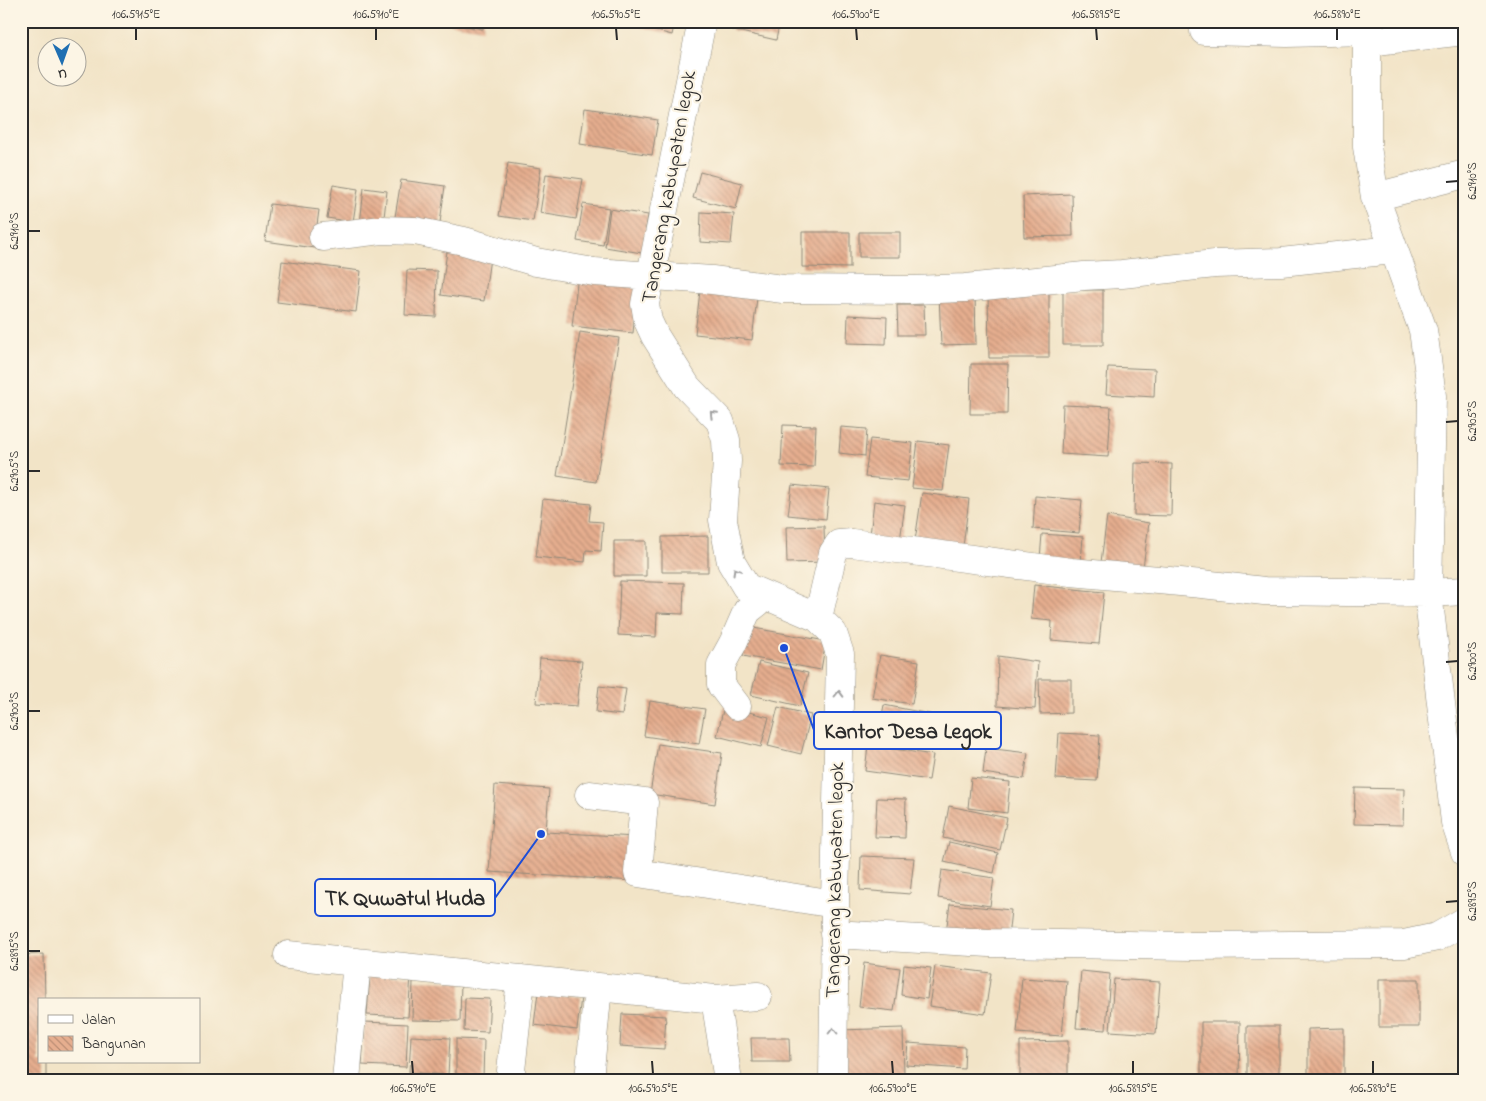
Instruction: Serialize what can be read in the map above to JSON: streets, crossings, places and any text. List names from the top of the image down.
{
  "streets": {
    "street": ["Tangerang kabupaten legok"]
  },
  "one_way": ["Tangerang kabupaten legok"],
  "places": ["Kantor Desa Legok", "TK Quwatul Huda"],
  "legend": ["Jalan", "Bangunan"],
  "north": "bottom",
  "coordinates": [
    "106.5915°E",
    "106.5910°E",
    "106.5905°E",
    "106.5900°E",
    "106.5895°E",
    "106.5890°E",
    "6.2910°S",
    "6.2905°S",
    "6.2900°S",
    "6.2895°S"
  ]
}
